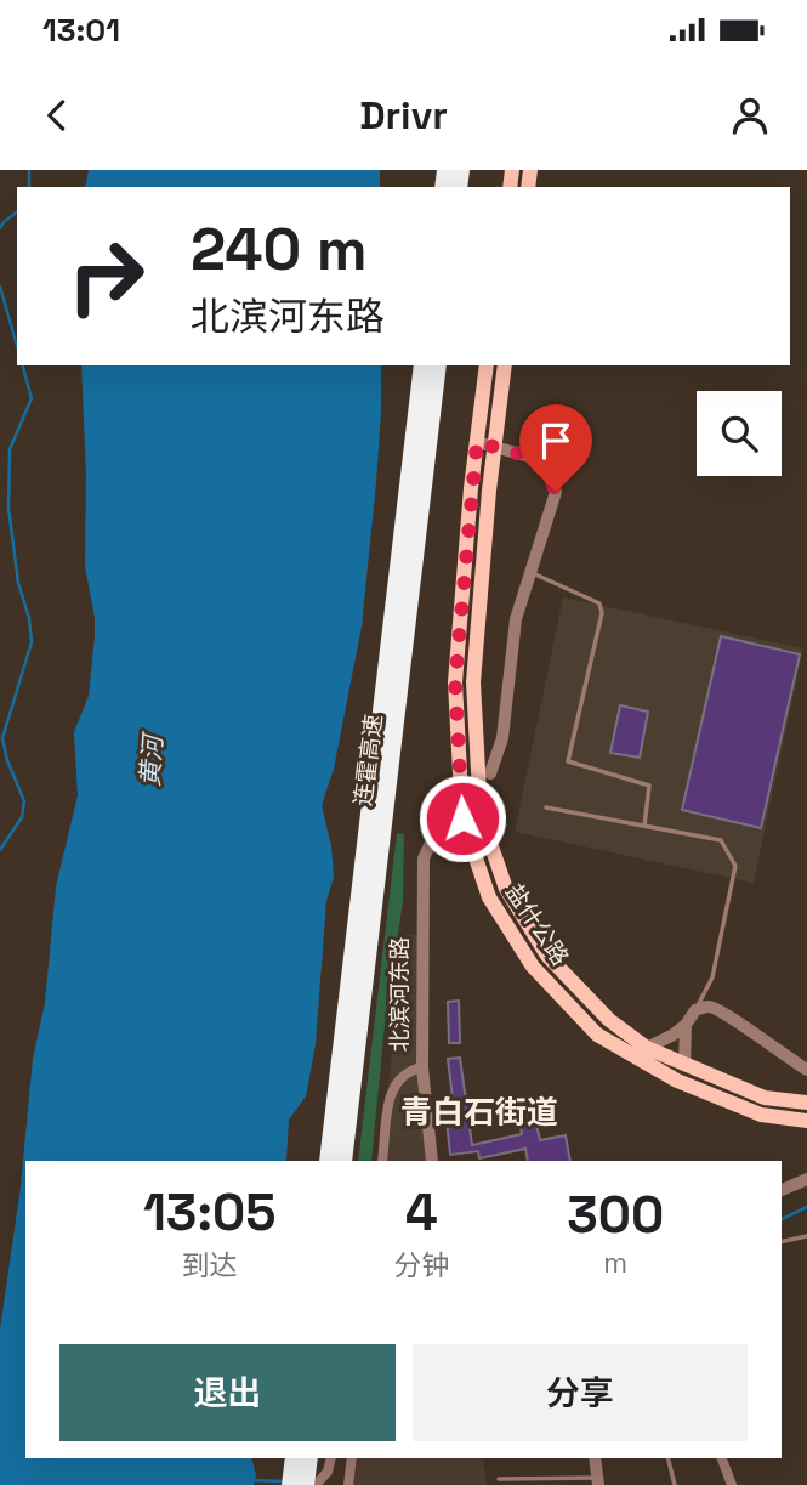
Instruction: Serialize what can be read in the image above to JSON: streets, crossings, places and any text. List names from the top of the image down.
{
  "streets": {
    "highway": ["连霍高速"],
    "main road": ["盐什公路"],
    "street": ["北滨河东路"]
  },
  "districts": ["青白石街道"],
  "water": ["黄河"],
  "page": {
    "status": "13:01",
    "header": "Drivr",
    "turn": ["240 m", "北滨河东路"],
    "eta": [
      "13:05",
      "到达",
      "4",
      "分钟",
      "300",
      "m"
    ],
    "buttons": ["退出", "分享"]
  }
}
